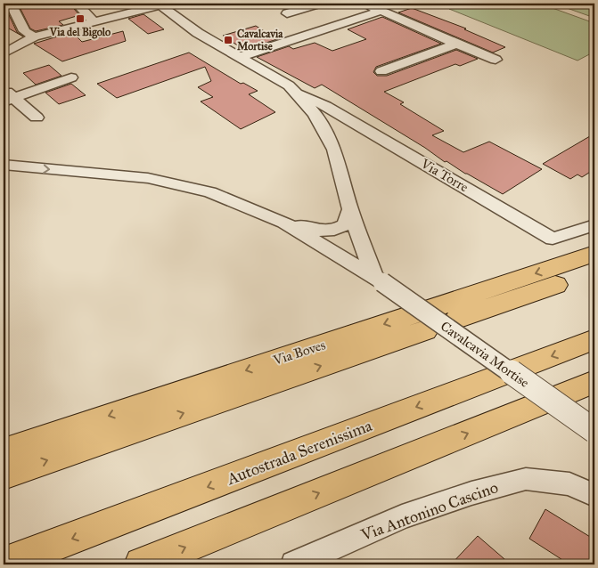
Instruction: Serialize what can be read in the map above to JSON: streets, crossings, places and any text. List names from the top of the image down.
{
  "streets": {
    "highway": ["Via Boves", "Autostrada Serenissima"],
    "street": ["Via Torre", "Cavalcavia Mortise", "Via Antonino Cascino"]
  },
  "one_way": ["Cavalcavia Mortise"],
  "places": {
    "transit": ["Via del Bigolo", "Cavalcavia Mortise"]
  }
}
